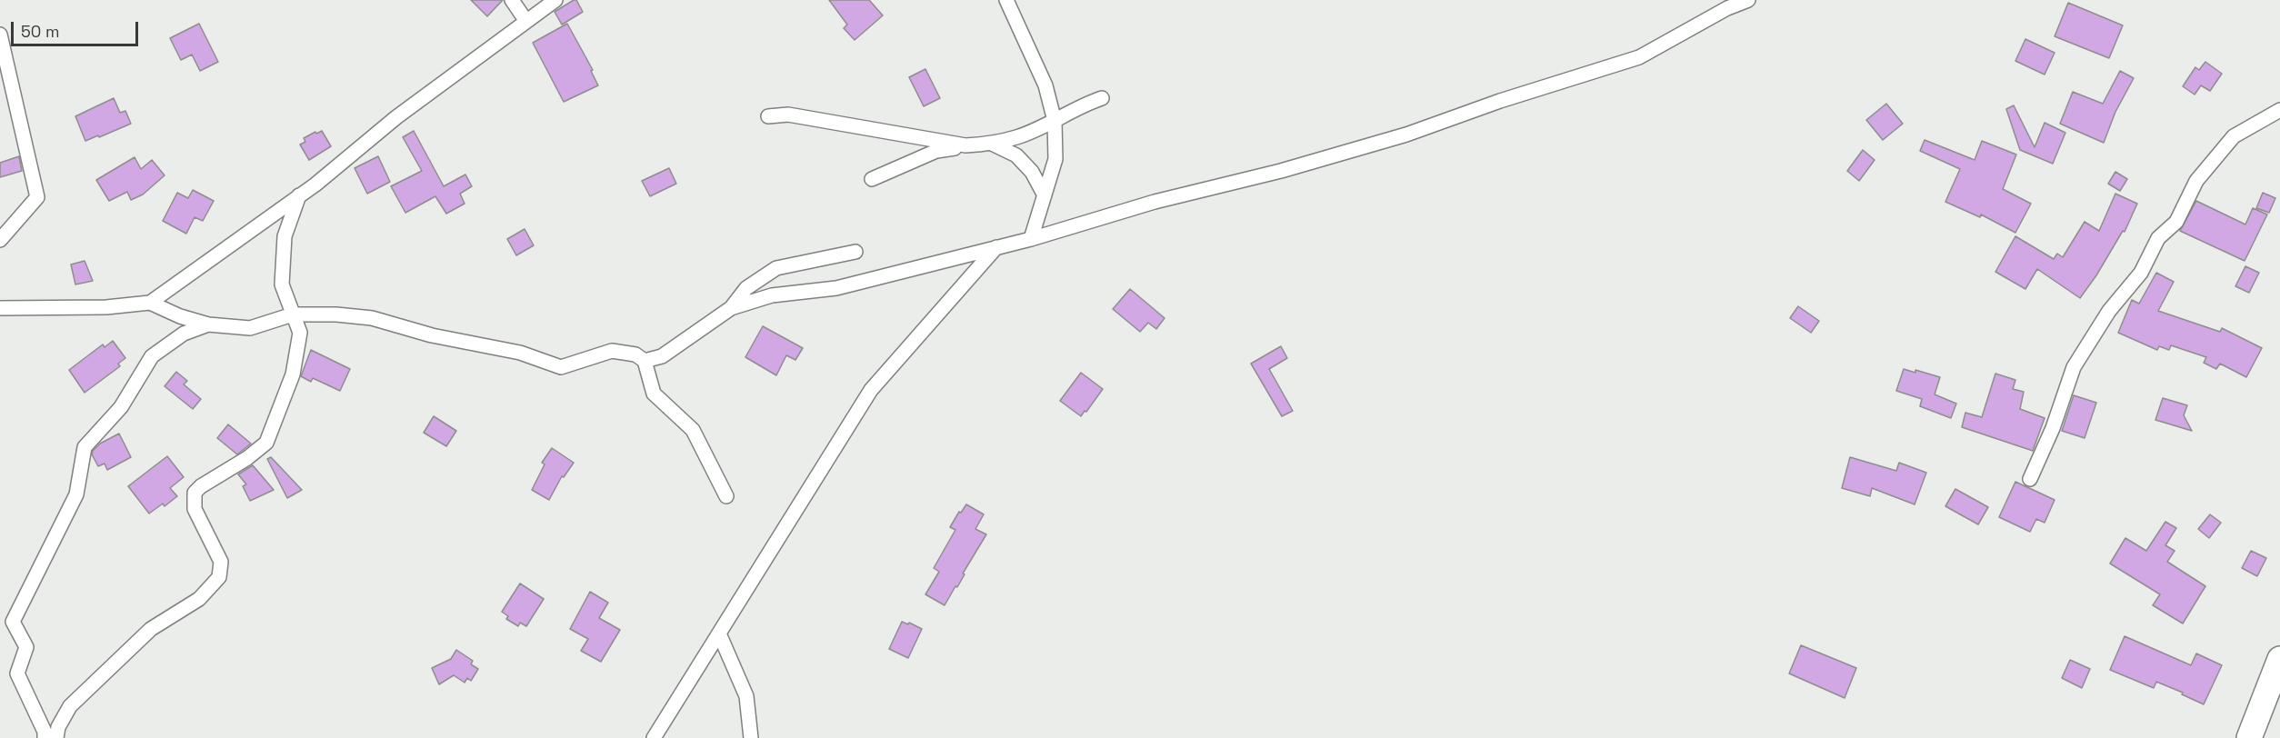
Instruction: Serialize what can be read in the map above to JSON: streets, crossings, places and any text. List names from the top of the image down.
{
  "scale_bar": "50 m"
}
